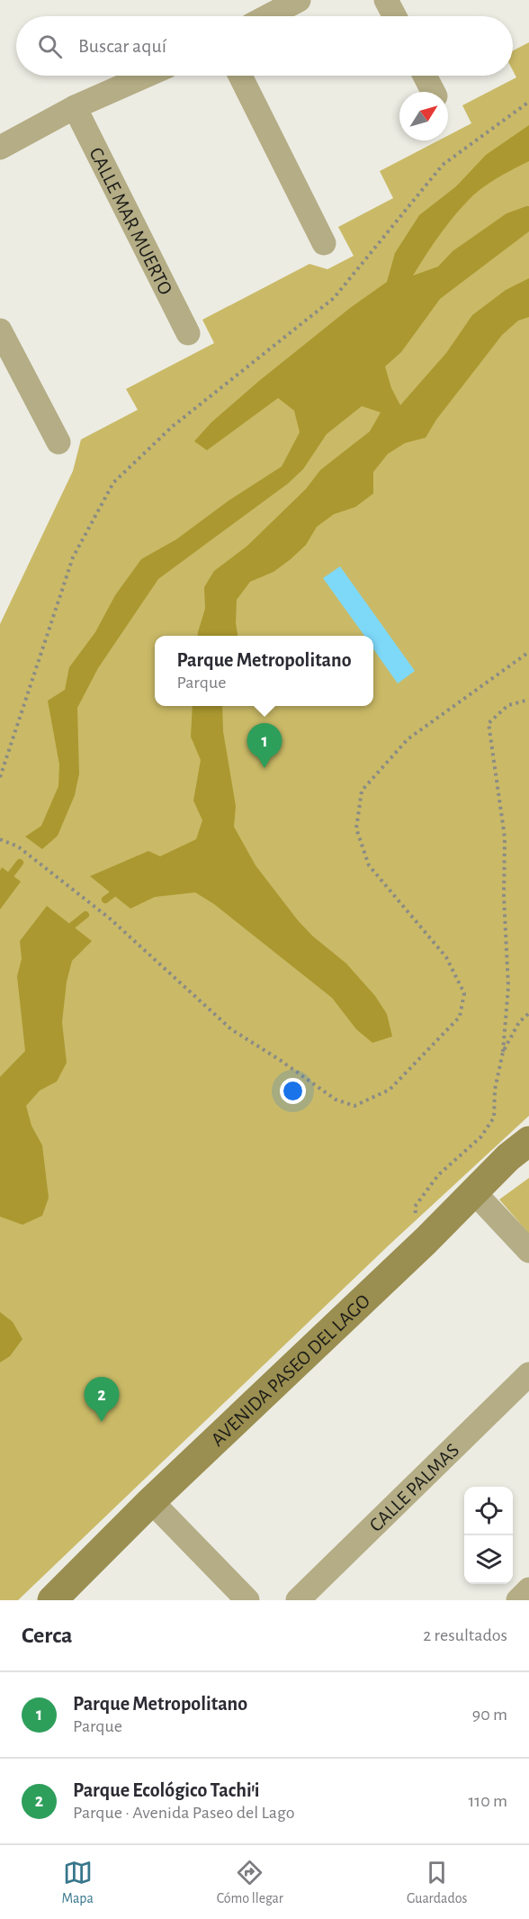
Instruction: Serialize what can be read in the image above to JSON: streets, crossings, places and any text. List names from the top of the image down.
{
  "streets": {
    "main road": ["AVENIDA PASEO DEL LAGO"],
    "street": ["CALLE MAR MUERTO", "CALLE PALMAS"]
  },
  "north": "top right",
  "page": {
    "search": "Buscar aquí",
    "popup": ["Parque Metropolitano", "Parque"],
    "pins": ["1", "2"],
    "heading": ["Cerca", "2 resultados"],
    "list": [
      {
        "mark": "1",
        "name": "Parque Metropolitano",
        "note": "Parque",
        "value": "90 m"
      },
      {
        "mark": "2",
        "name": "Parque Ecológico Tachi'i",
        "note": "Parque · Avenida Paseo del Lago",
        "value": "110 m"
      }
    ],
    "nav": ["Mapa", "Cómo llegar", "Guardados"]
  }
}
